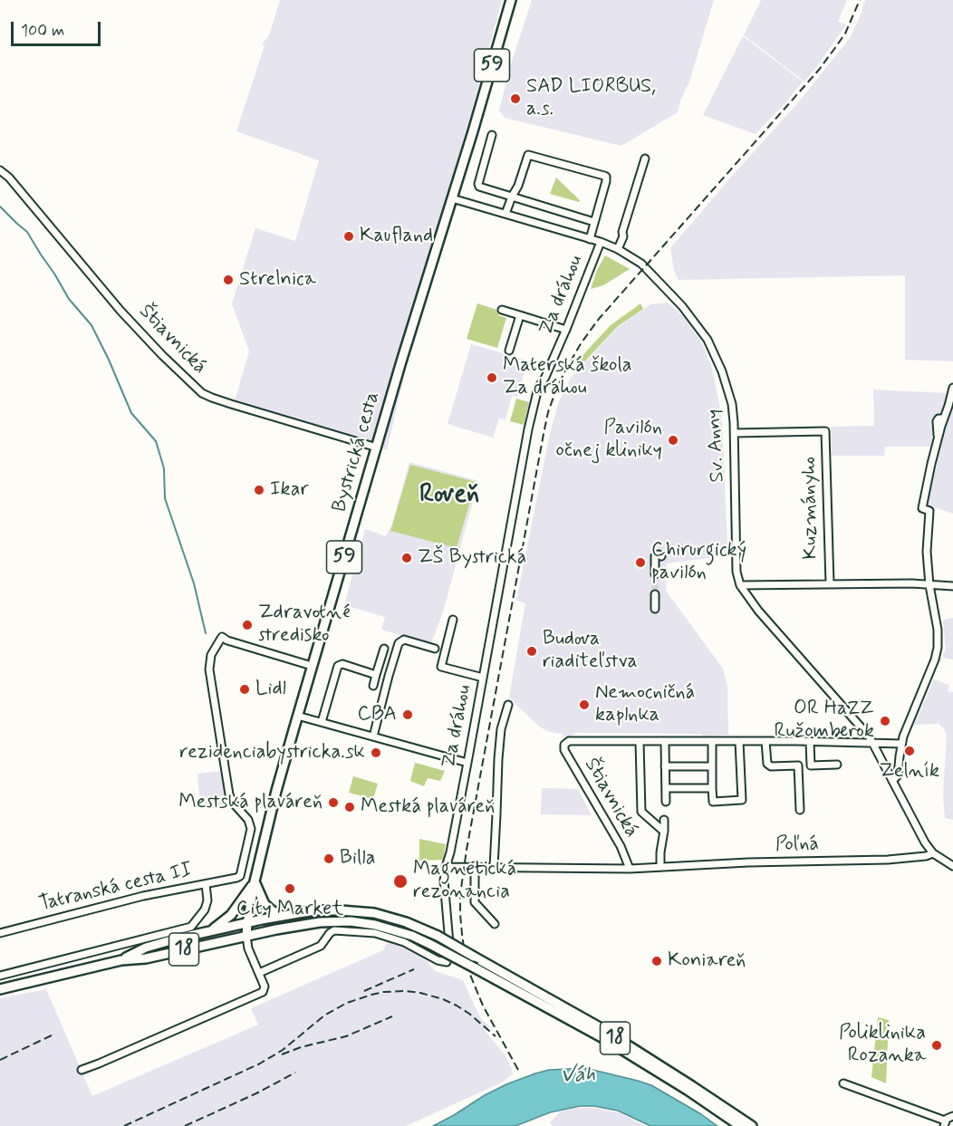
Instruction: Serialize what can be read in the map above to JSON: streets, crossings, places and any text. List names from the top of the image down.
{
  "streets": {
    "main road": ["59", "Bystrická cesta", "18"],
    "street": [
      "Za dráhou",
      "Štiavnická",
      "Sv. Anny",
      "Kuzmányho",
      "Poľná",
      "Tatranská cesta II"
    ]
  },
  "crossings": [
    ["Za dráhou", "Poľná"],
    ["Štiavnická", "Bystrická cesta"],
    ["Štiavnická", "Poľná"],
    ["Sv. Anny", "Kuzmányho"],
    ["Bystrická cesta", "Tatranská cesta II"],
    ["Bystrická cesta", "18"]
  ],
  "districts": ["Roveň"],
  "water": ["Váh"],
  "places": [
    "SAD LIORBUS, a.s.",
    "Kaufland",
    "Strelnica",
    "Materská škola Za dráhou",
    "Pavilón očnej kliniky",
    "Ikar",
    "ZŠ Bystrická",
    "Chirurgický pavilón",
    "Zdravotné stredisko",
    "Budova riaditeľstva",
    "Lidl",
    "Nemocničná kaplnka",
    "CBA",
    "OR HaZZ Ružomberok",
    "Zelník",
    "rezidenciabystricka.sk",
    "Mestská plaváreň",
    "Mestká plaváreň",
    "Billa",
    "Magnetická rezonancia",
    "City Market",
    "Koniareň",
    "Poliklinika Rozanka"
  ],
  "scale_bar": "100 m"
}
